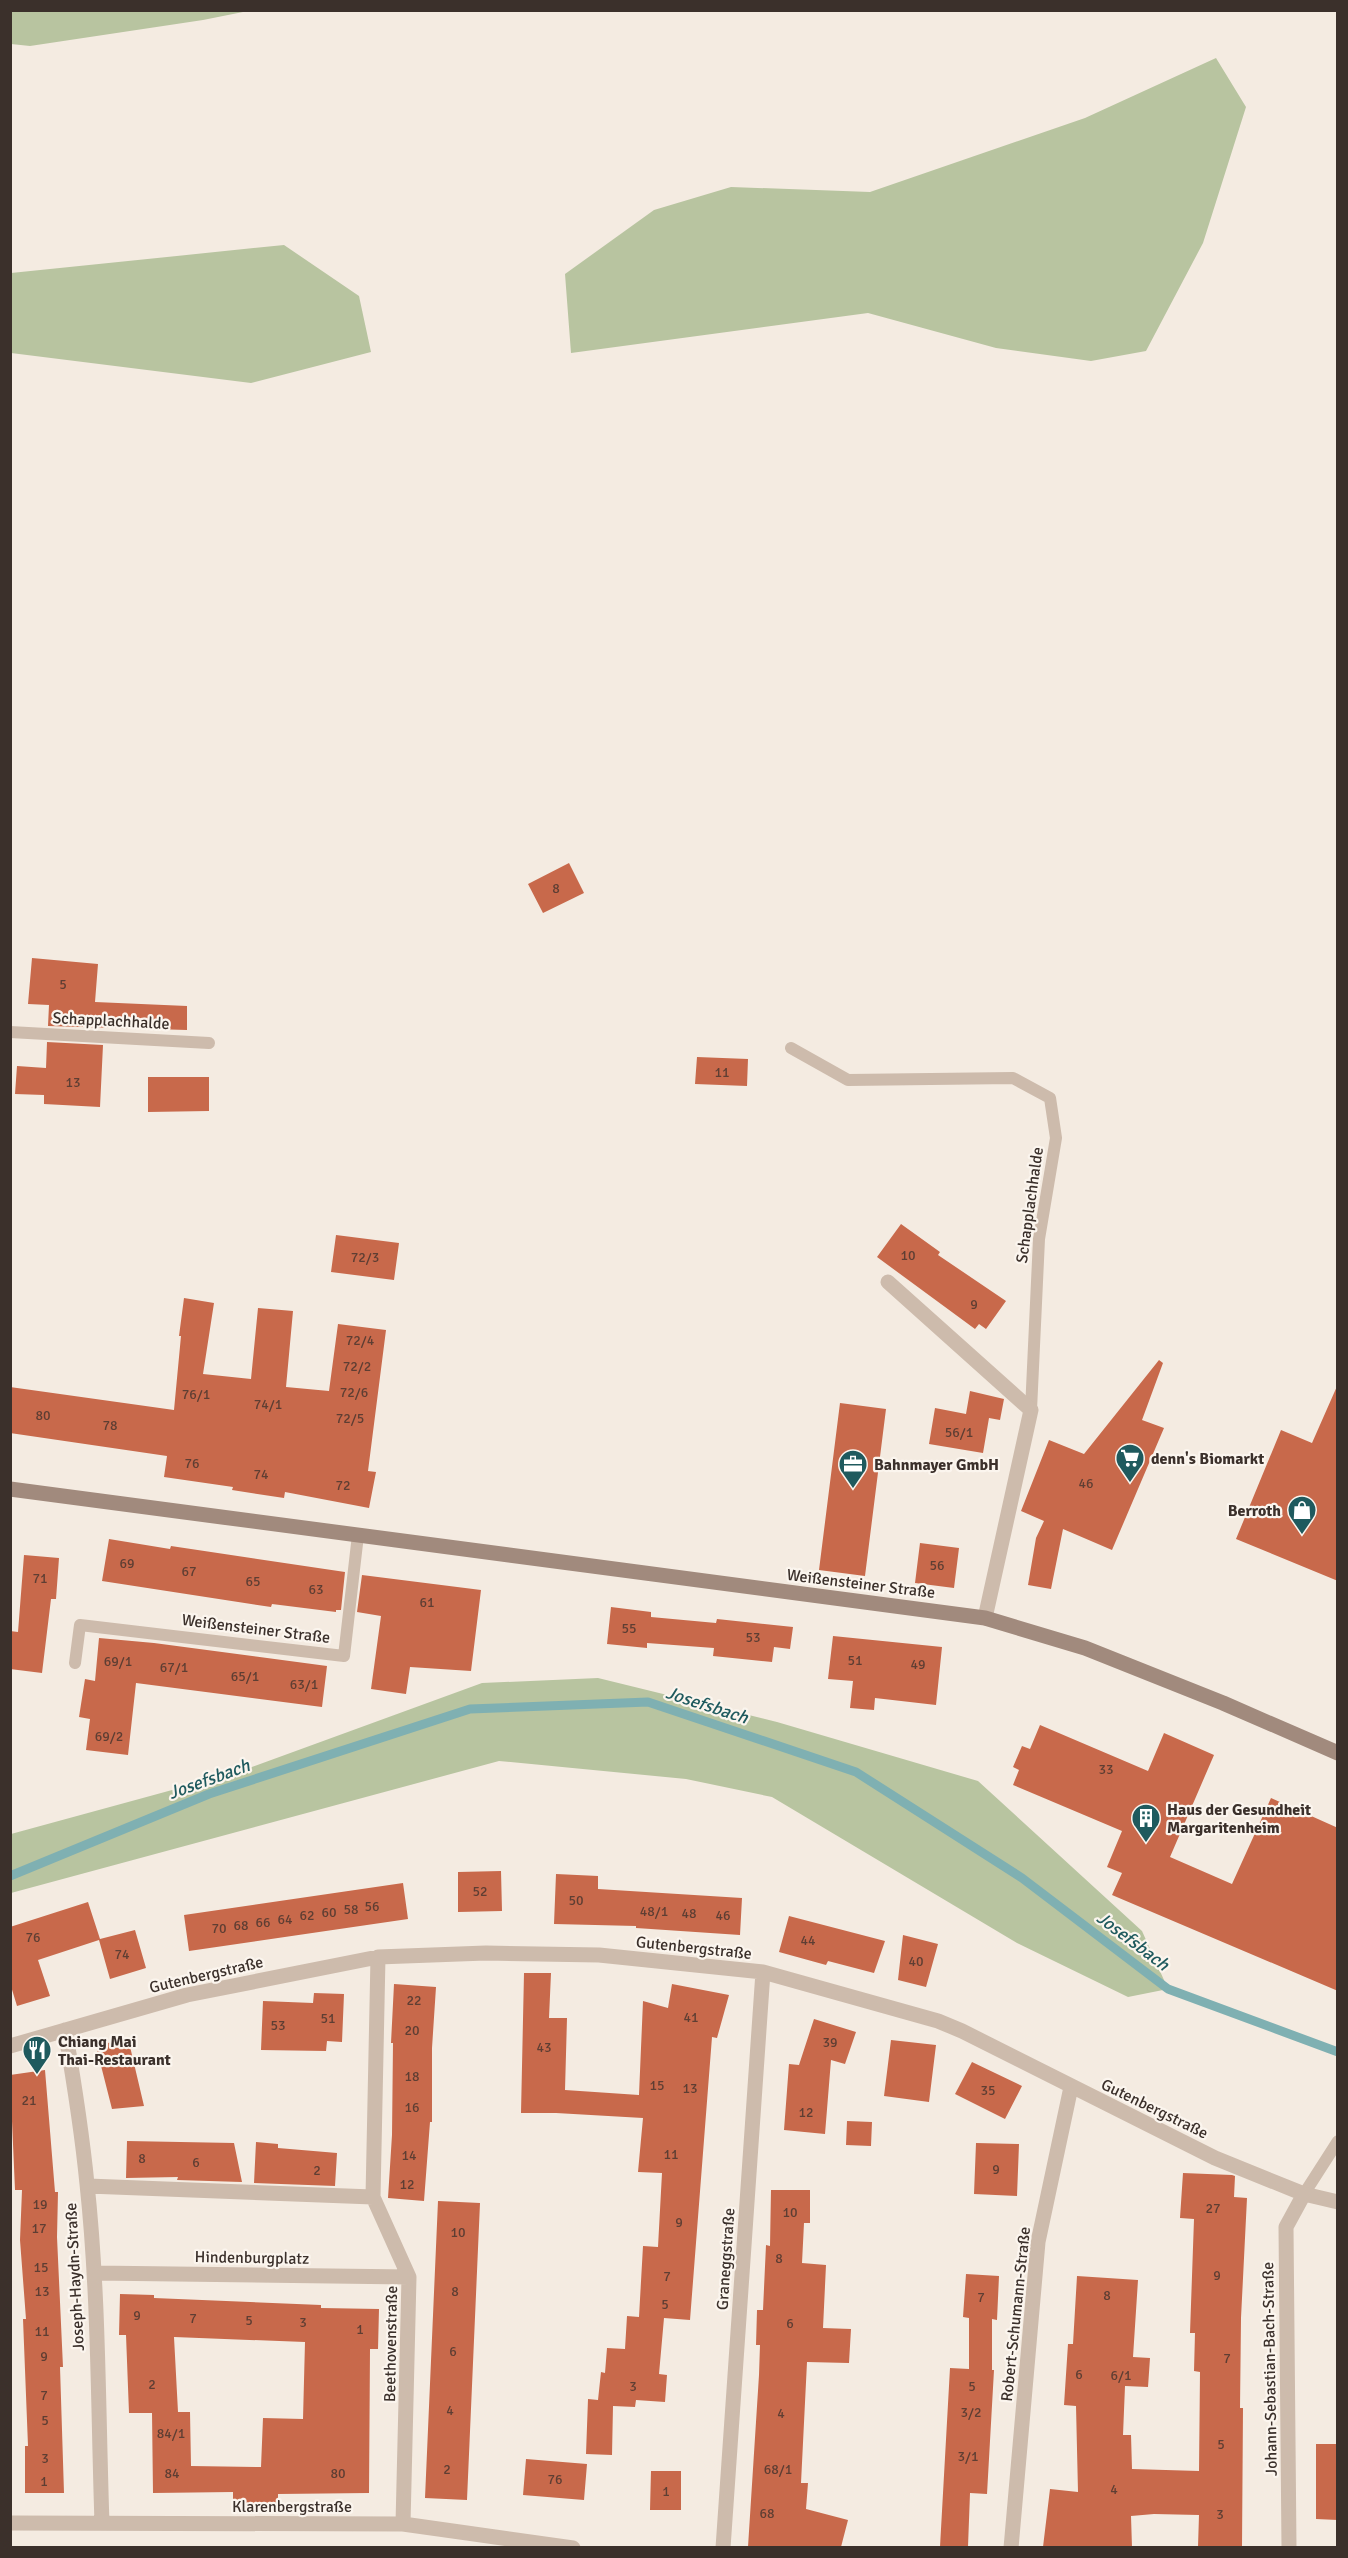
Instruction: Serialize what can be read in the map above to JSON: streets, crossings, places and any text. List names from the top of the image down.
{
  "streets": {
    "main road": ["Weißensteiner Straße"],
    "street": [
      "Schapplachhalde",
      "Gutenbergstraße",
      "Hindenburgplatz",
      "Graneggstraße",
      "Joseph-Haydn-Straße",
      "Robert-Schumann-Straße",
      "Beethovenstraße",
      "Johann-Sebastian-Bach-Straße",
      "Klarenbergstraße"
    ]
  },
  "crossings": [
    ["Schapplachhalde", "Weißensteiner Straße"],
    ["Gutenbergstraße", "Graneggstraße"],
    ["Gutenbergstraße", "Joseph-Haydn-Straße"],
    ["Gutenbergstraße", "Robert-Schumann-Straße"],
    ["Gutenbergstraße", "Beethovenstraße"],
    ["Gutenbergstraße", "Johann-Sebastian-Bach-Straße"],
    ["Hindenburgplatz", "Joseph-Haydn-Straße"],
    ["Hindenburgplatz", "Beethovenstraße"],
    ["Joseph-Haydn-Straße", "Klarenbergstraße"],
    ["Beethovenstraße", "Klarenbergstraße"]
  ],
  "water": ["Josefsbach"],
  "places": {
    "supermarket": ["denn's Biomarkt"],
    "office": ["Bahnmayer GmbH"],
    "shop": ["Berroth"],
    "building": ["Haus der Gesundheit Margaritenheim"],
    "restaurant": ["Chiang Mai Thai-Restaurant"]
  },
  "house_numbers": [
    "8",
    "5",
    "11",
    "13",
    "10",
    "72/3",
    "9",
    "72/4",
    "72/2",
    "72/6",
    "76/1",
    "74/1",
    "80",
    "72/5",
    "78",
    "56/1",
    "76",
    "74",
    "46",
    "72",
    "69",
    "56",
    "67",
    "71",
    "65",
    "63",
    "61",
    "55",
    "53",
    "51",
    "69/1",
    "49",
    "67/1",
    "65/1",
    "63/1",
    "69/2",
    "33",
    "52",
    "50",
    "56",
    "58",
    "48/1",
    "60",
    "48",
    "62",
    "46",
    "64",
    "66",
    "68",
    "70",
    "76",
    "44",
    "74",
    "40",
    "22",
    "41",
    "51",
    "53",
    "20",
    "39",
    "43",
    "18",
    "15",
    "13",
    "35",
    "21",
    "16",
    "12",
    "11",
    "14",
    "8",
    "6",
    "9",
    "2",
    "12",
    "19",
    "27",
    "10",
    "9",
    "17",
    "10",
    "8",
    "15",
    "9",
    "7",
    "13",
    "8",
    "8",
    "7",
    "5",
    "9",
    "7",
    "5",
    "3",
    "6",
    "1",
    "11",
    "6",
    "9",
    "7",
    "6",
    "6/1",
    "2",
    "3",
    "5",
    "7",
    "4",
    "3/2",
    "4",
    "5",
    "84/1",
    "5",
    "3/1",
    "3",
    "2",
    "68/1",
    "84",
    "80",
    "76",
    "1",
    "4",
    "1",
    "68",
    "3"
  ]
}
